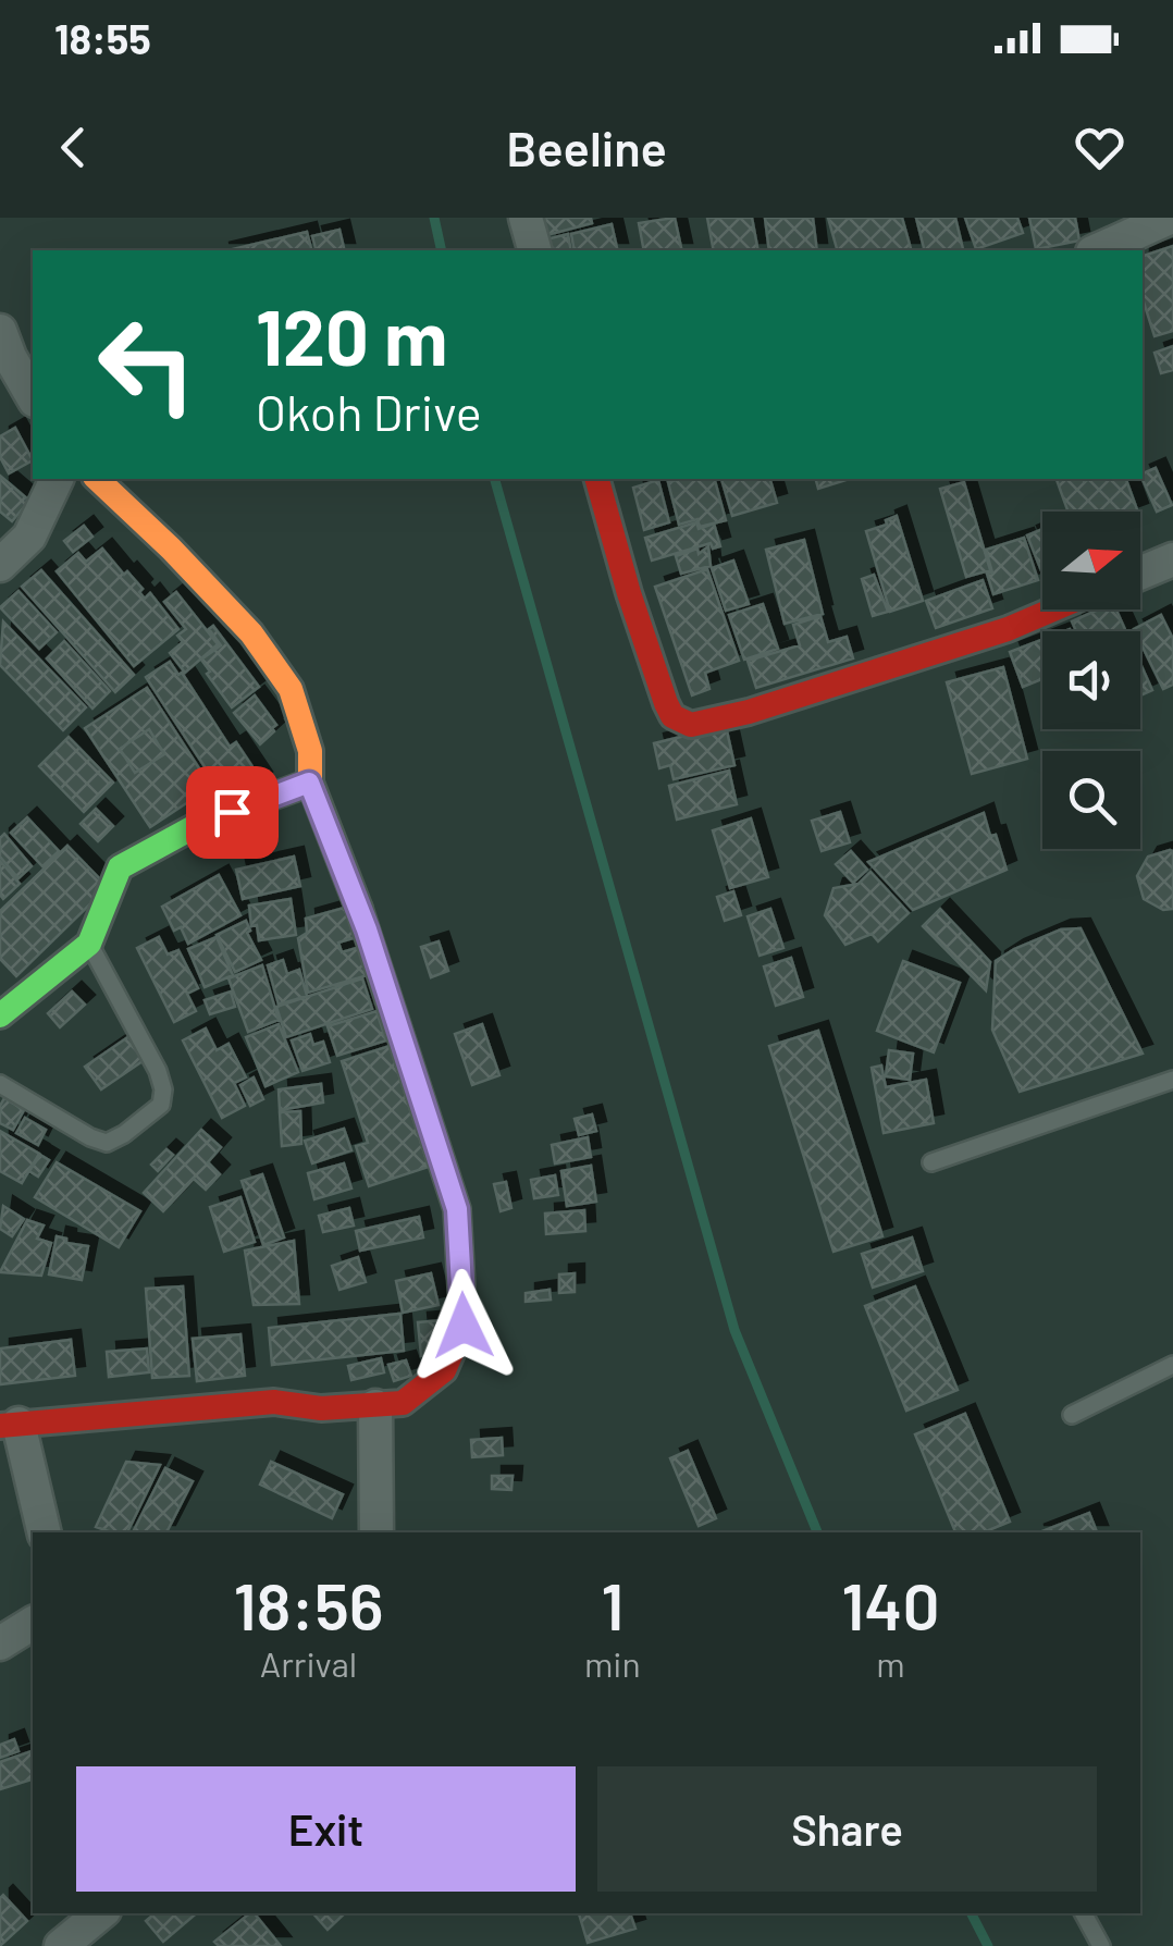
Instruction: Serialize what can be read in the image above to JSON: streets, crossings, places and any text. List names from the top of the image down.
{
  "north": "right",
  "page": {
    "status": "18:55",
    "header": "Beeline",
    "turn": ["120 m", "Okoh Drive"],
    "eta": [
      "18:56",
      "Arrival",
      "1",
      "min",
      "140",
      "m"
    ],
    "buttons": ["Exit", "Share"]
  }
}
